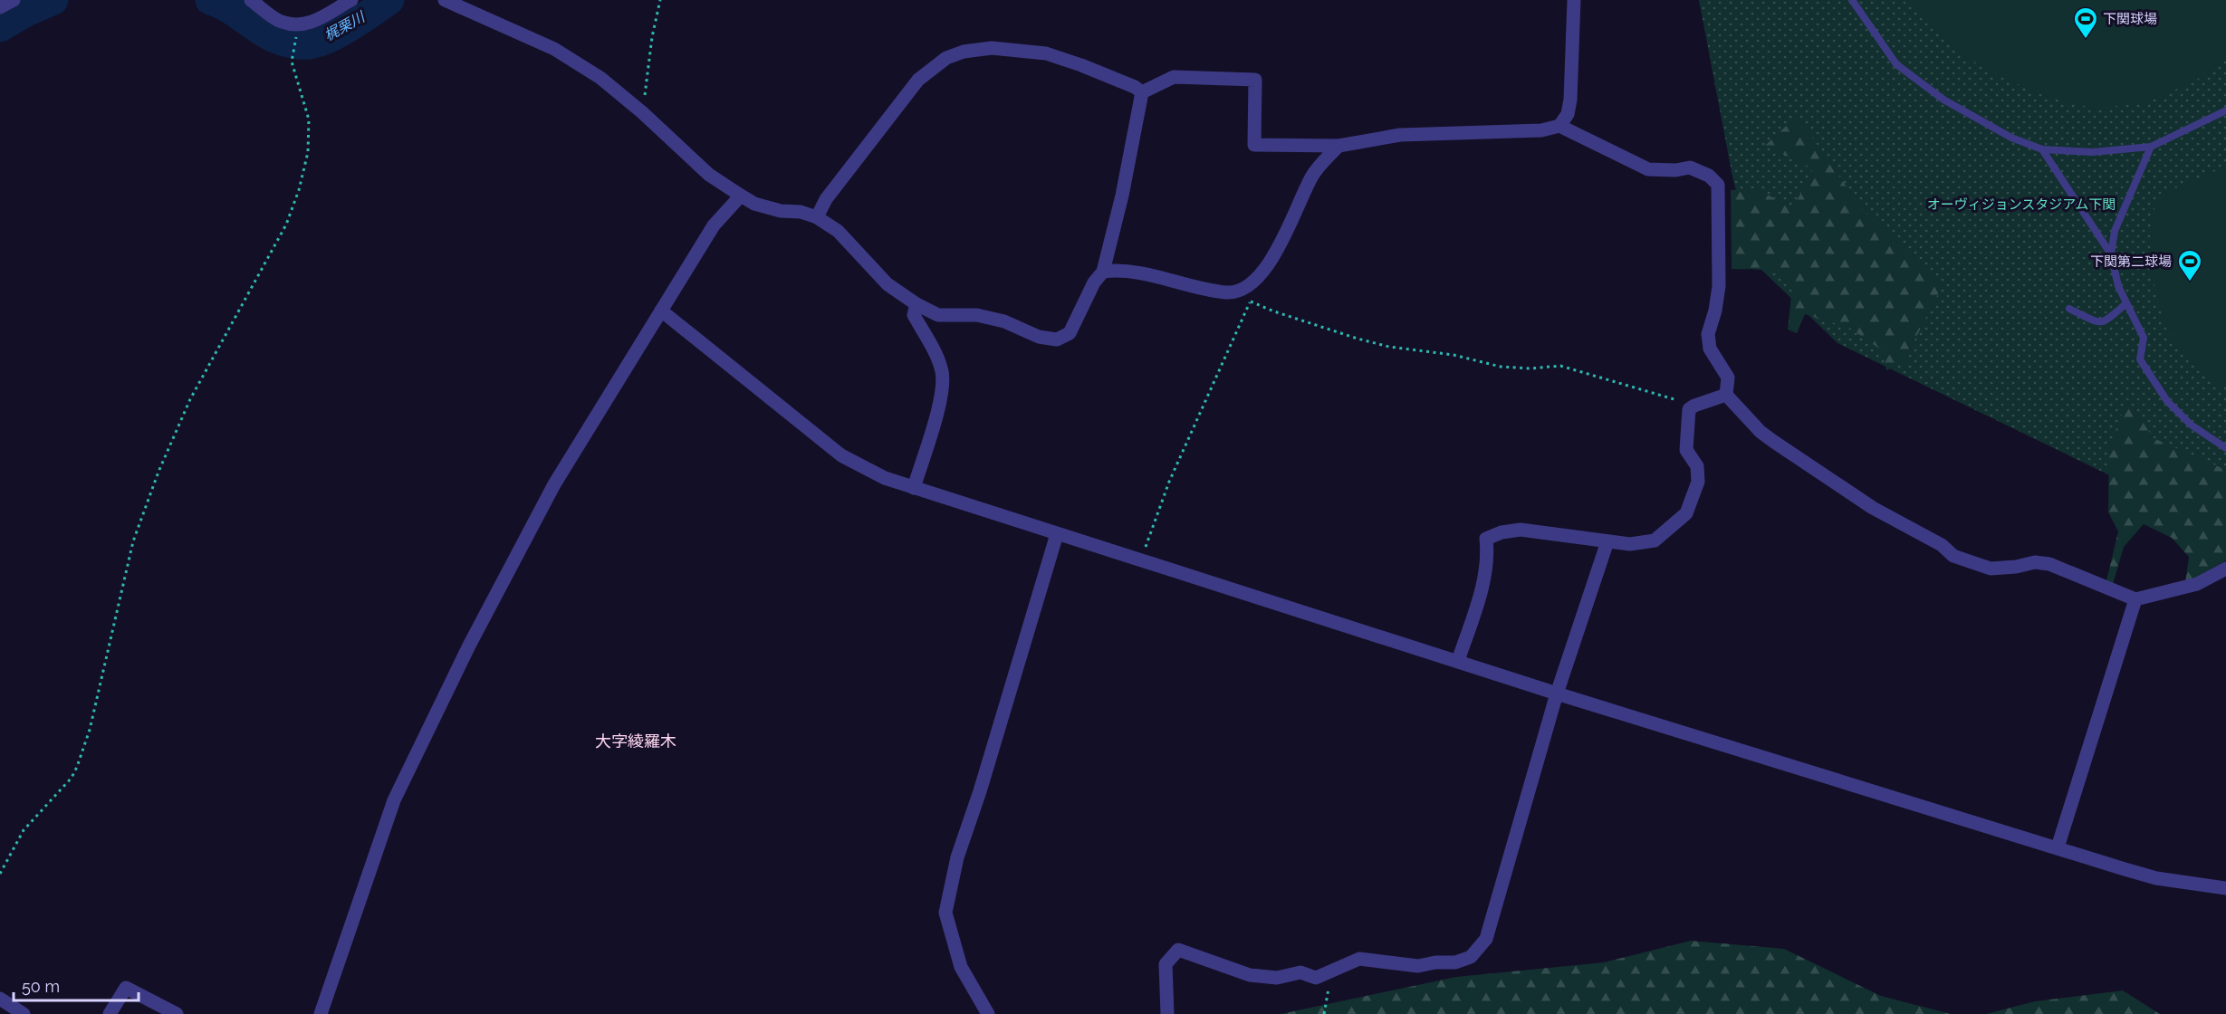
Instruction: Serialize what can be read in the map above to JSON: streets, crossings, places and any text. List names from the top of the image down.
{
  "districts": ["大字綾羅木"],
  "water": ["梶栗川"],
  "parks": ["オーヴィジョンスタジアム下関"],
  "places": {
    "sports": ["下関球場", "下関第二球場"]
  },
  "scale_bar": "50 m"
}
